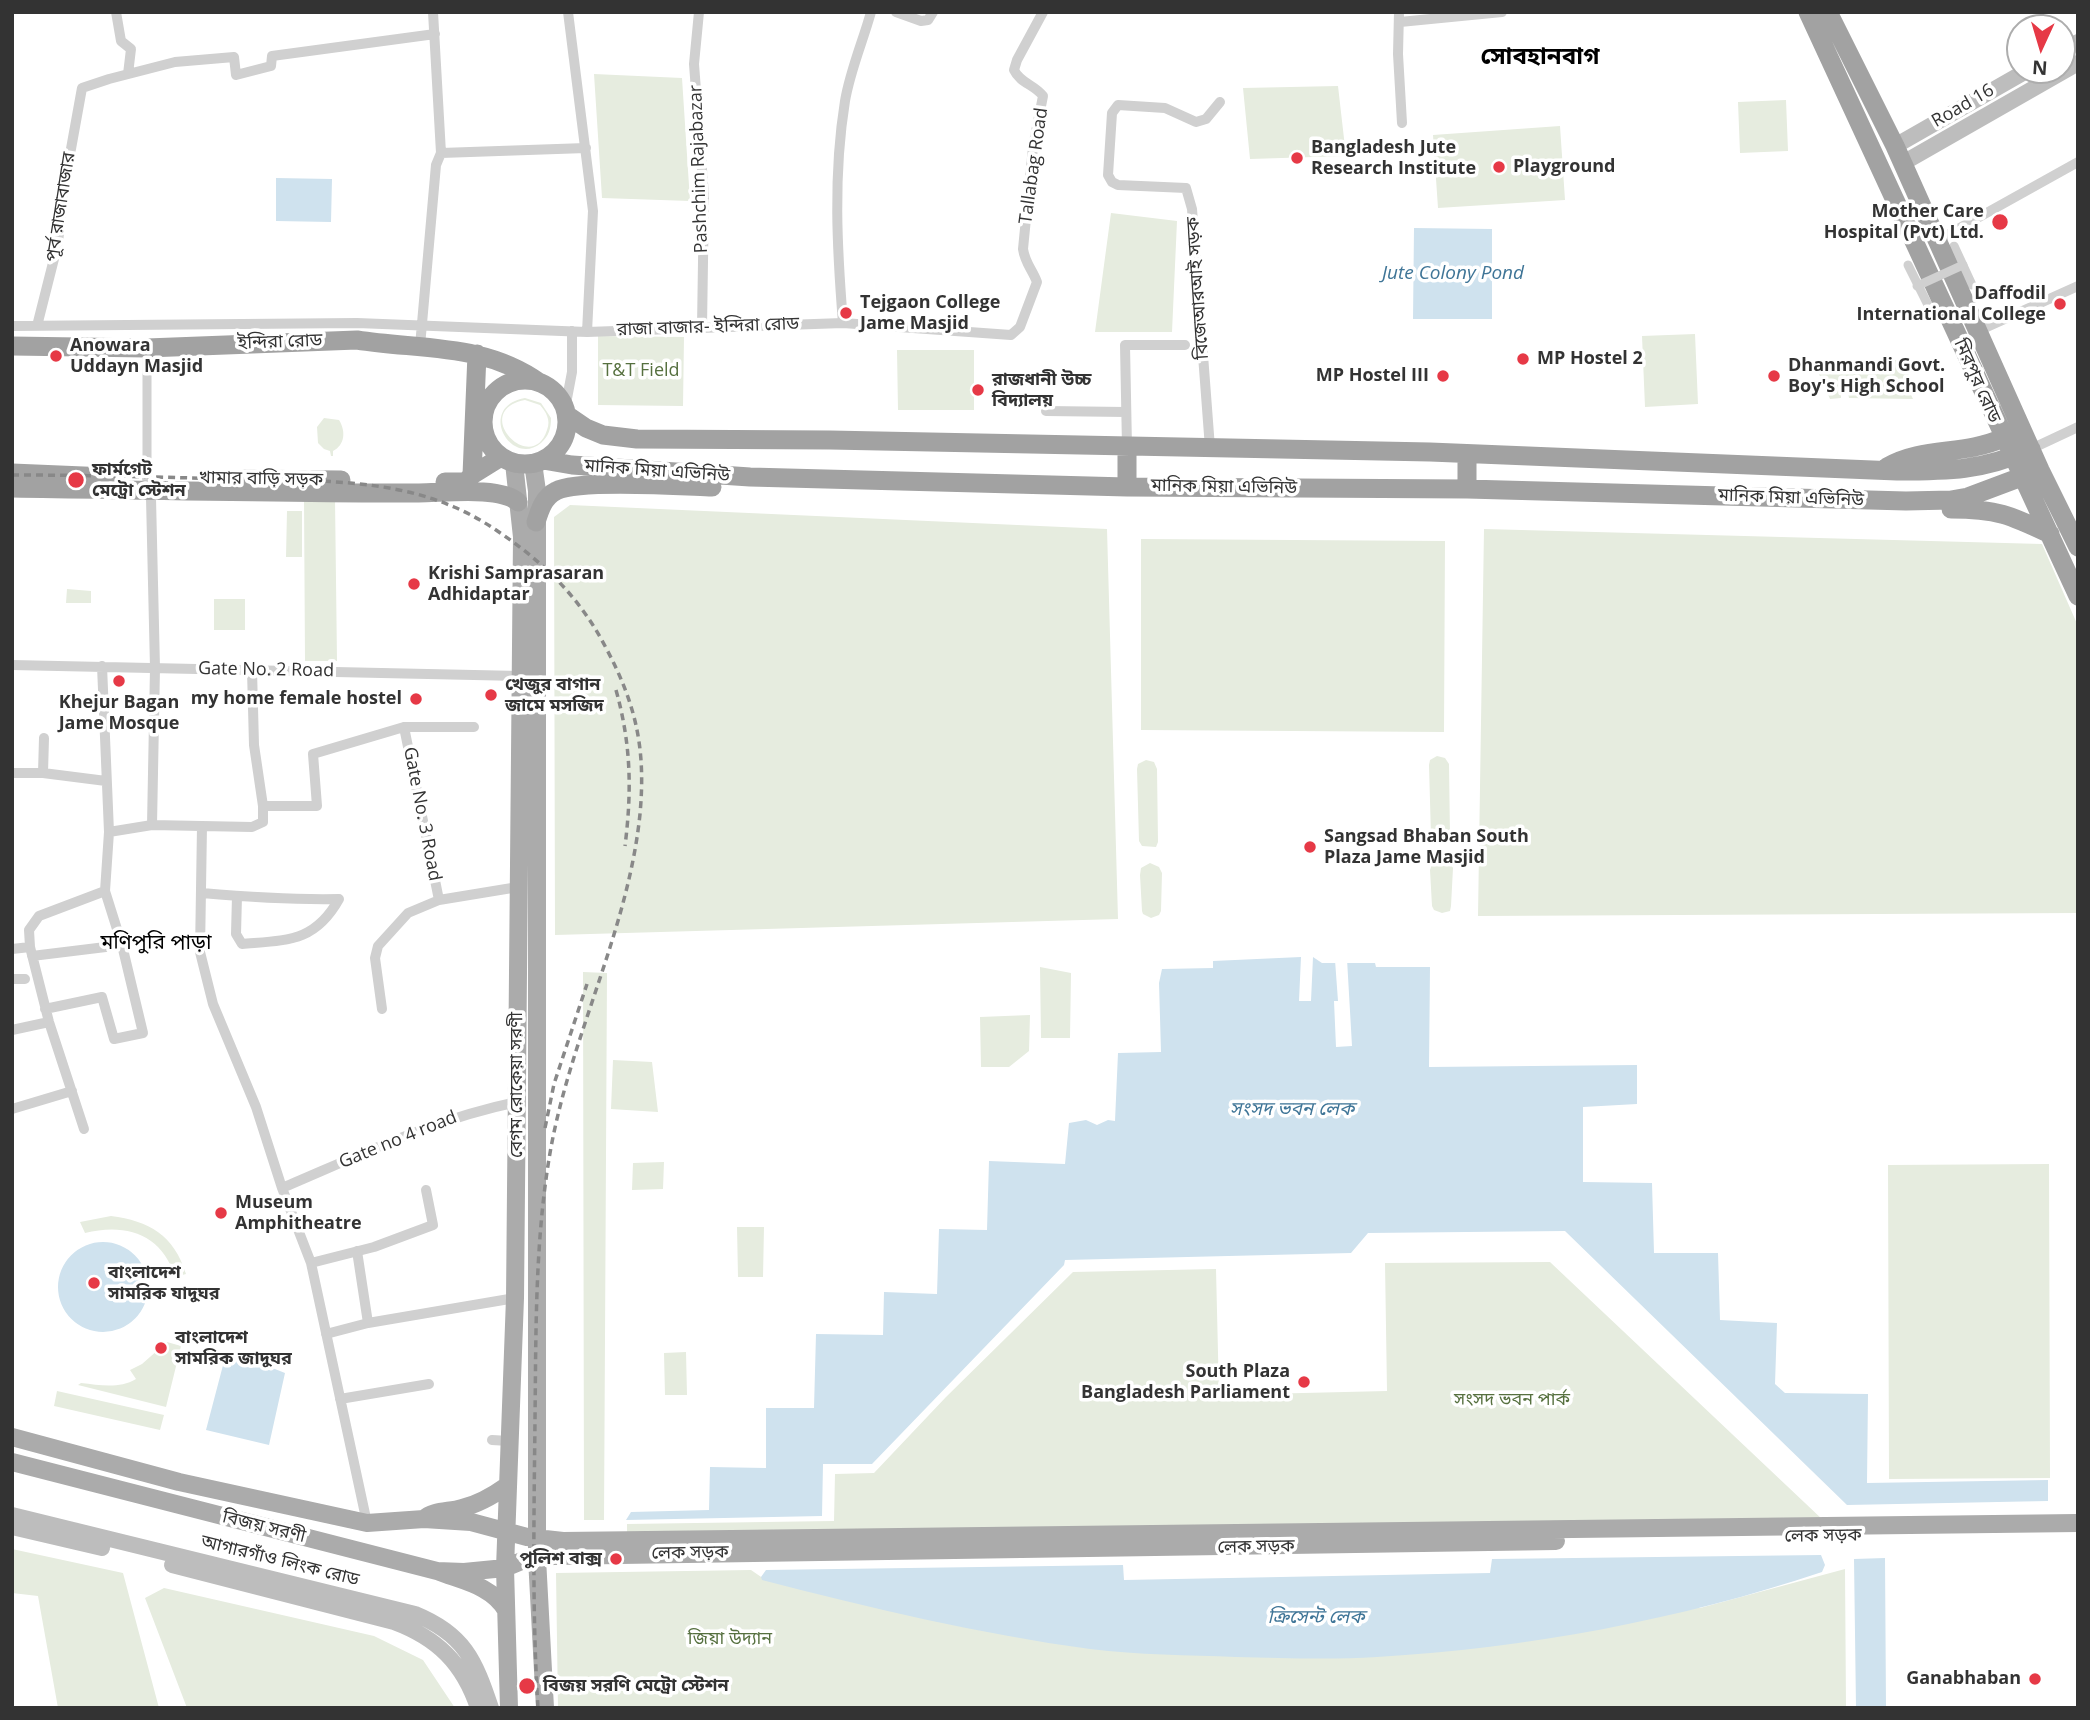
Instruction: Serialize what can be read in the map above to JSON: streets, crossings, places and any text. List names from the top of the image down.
{
  "streets": {
    "highway": [
      "ইন্দিরা রোড",
      "মিরপুর রোড",
      "মানিক মিয়া এভিনিউ",
      "খামার বাড়ি সড়ক"
    ],
    "main road": [
      "Road 16",
      "বেগম রোকেয়া সরণী",
      "বিজয় সরণী",
      "লেক সড়ক",
      "আগারগাঁও লিংক রোড"
    ],
    "street": [
      "Tallabag Road",
      "Pashchim Rajabazar",
      "পূর্ব রাজাবাজার",
      "বিজেআরআই সড়ক",
      "রাজা বাজার- ইন্দিরা রোড",
      "Gate No. 2 Road",
      "Gate No. 3 Road",
      "Gate no 4 road"
    ]
  },
  "crossings": [
    ["Road 16", "মিরপুর রোড"],
    ["Tallabag Road", "রাজা বাজার- ইন্দিরা রোড"],
    ["Pashchim Rajabazar", "রাজা বাজার- ইন্দিরা রোড"],
    ["পূর্ব রাজাবাজার", "ইন্দিরা রোড"],
    ["বিজেআরআই সড়ক", "মানিক মিয়া এভিনিউ"],
    ["রাজা বাজার- ইন্দিরা রোড", "ইন্দিরা রোড"],
    ["ইন্দিরা রোড", "মানিক মিয়া এভিনিউ"],
    ["ইন্দিরা রোড", "খামার বাড়ি সড়ক"],
    ["ইন্দিরা রোড", "বেগম রোকেয়া সরণী"],
    ["মিরপুর রোড", "মানিক মিয়া এভিনিউ"],
    ["মানিক মিয়া এভিনিউ", "খামার বাড়ি সড়ক"],
    ["মানিক মিয়া এভিনিউ", "বেগম রোকেয়া সরণী"],
    ["খামার বাড়ি সড়ক", "বেগম রোকেয়া সরণী"],
    ["Gate No. 2 Road", "বেগম রোকেয়া সরণী"],
    ["Gate No. 3 Road", "বেগম রোকেয়া সরণী"],
    ["বেগম রোকেয়া সরণী", "Gate no 4 road"],
    ["বেগম রোকেয়া সরণী", "বিজয় সরণী"],
    ["বেগম রোকেয়া সরণী", "লেক সড়ক"],
    ["বিজয় সরণী", "লেক সড়ক"]
  ],
  "districts": ["সোবহানবাগ", "মণিপুরি পাড়া"],
  "water": ["Jute Colony Pond", "সংসদ ভবন লেক", "ক্রিসেন্ট লেক"],
  "parks": ["T&T Field", "সংসদ ভবন পার্ক", "জিয়া উদ্যান"],
  "places": [
    "Bangladesh Jute Research Institute",
    "Playground",
    "Mother Care Hospital (Pvt) Ltd.",
    "Daffodil International College",
    "Tejgaon College Jame Masjid",
    "Anowara Uddayn Masjid",
    "MP Hostel 2",
    "MP Hostel III",
    "Dhanmandi Govt. Boy's High School",
    "রাজধানী উচ্চ বিদ্যালয়",
    "ফার্মগেট মেট্রো স্টেশন",
    "Krishi Samprasaran Adhidaptar",
    "Khejur Bagan Jame Mosque",
    "খেজুর বাগান জামে মসজিদ",
    "my home female hostel",
    "Sangsad Bhaban South Plaza Jame Masjid",
    "Museum Amphitheatre",
    "বাংলাদেশ সামরিক যাদুঘর",
    "বাংলাদেশ সামরিক জাদুঘর",
    "South Plaza Bangladesh Parliament",
    "পুলিশ বাক্স",
    "Ganabhaban",
    "বিজয় সরণি মেট্রো স্টেশন"
  ],
  "north": "bottom"
}
